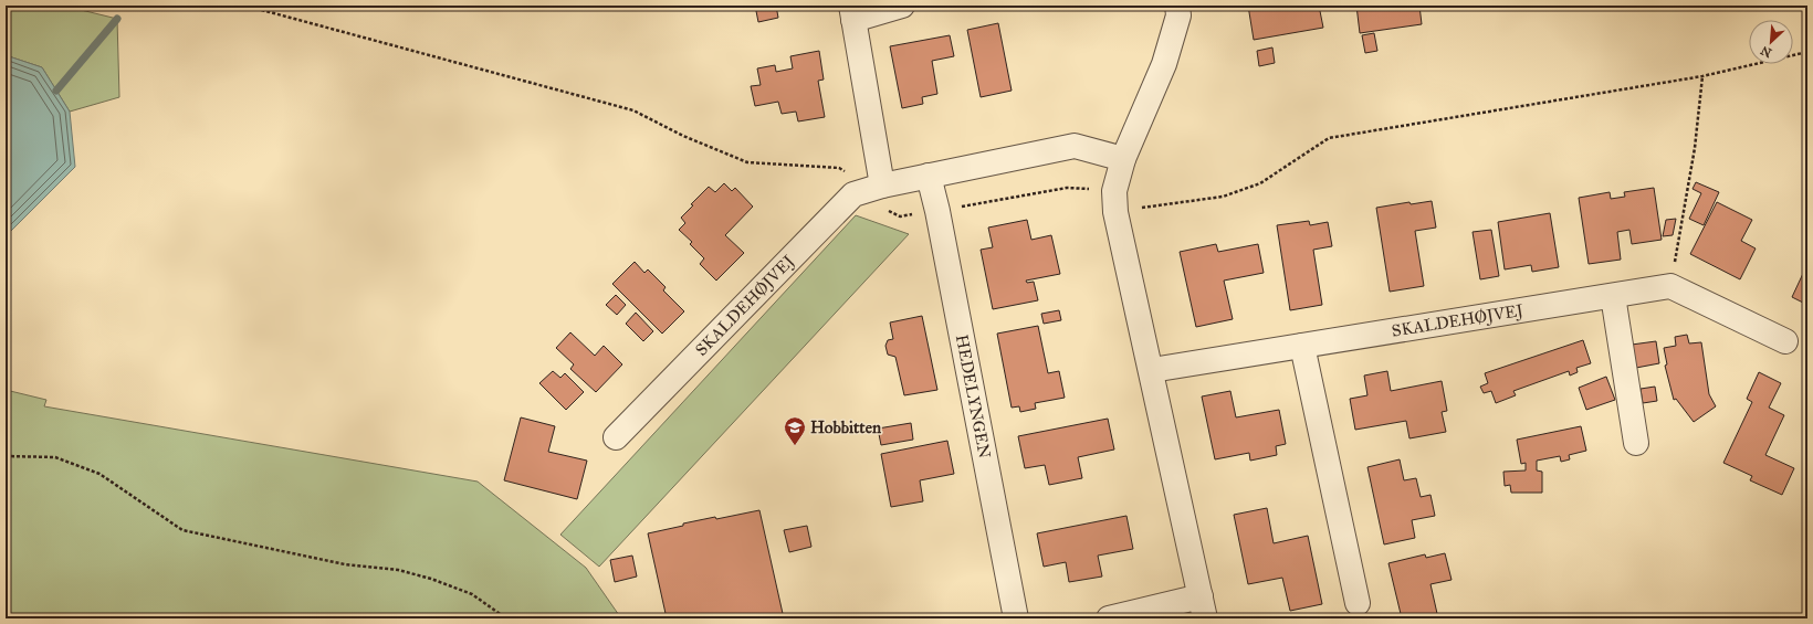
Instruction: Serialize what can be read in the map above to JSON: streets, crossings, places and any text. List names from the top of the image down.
{
  "streets": {
    "street": ["SKALDEHØJVEJ", "HEDELYNGEN"]
  },
  "places": {
    "school or university": ["Hobbitten"]
  },
  "north": "bottom left"
}
